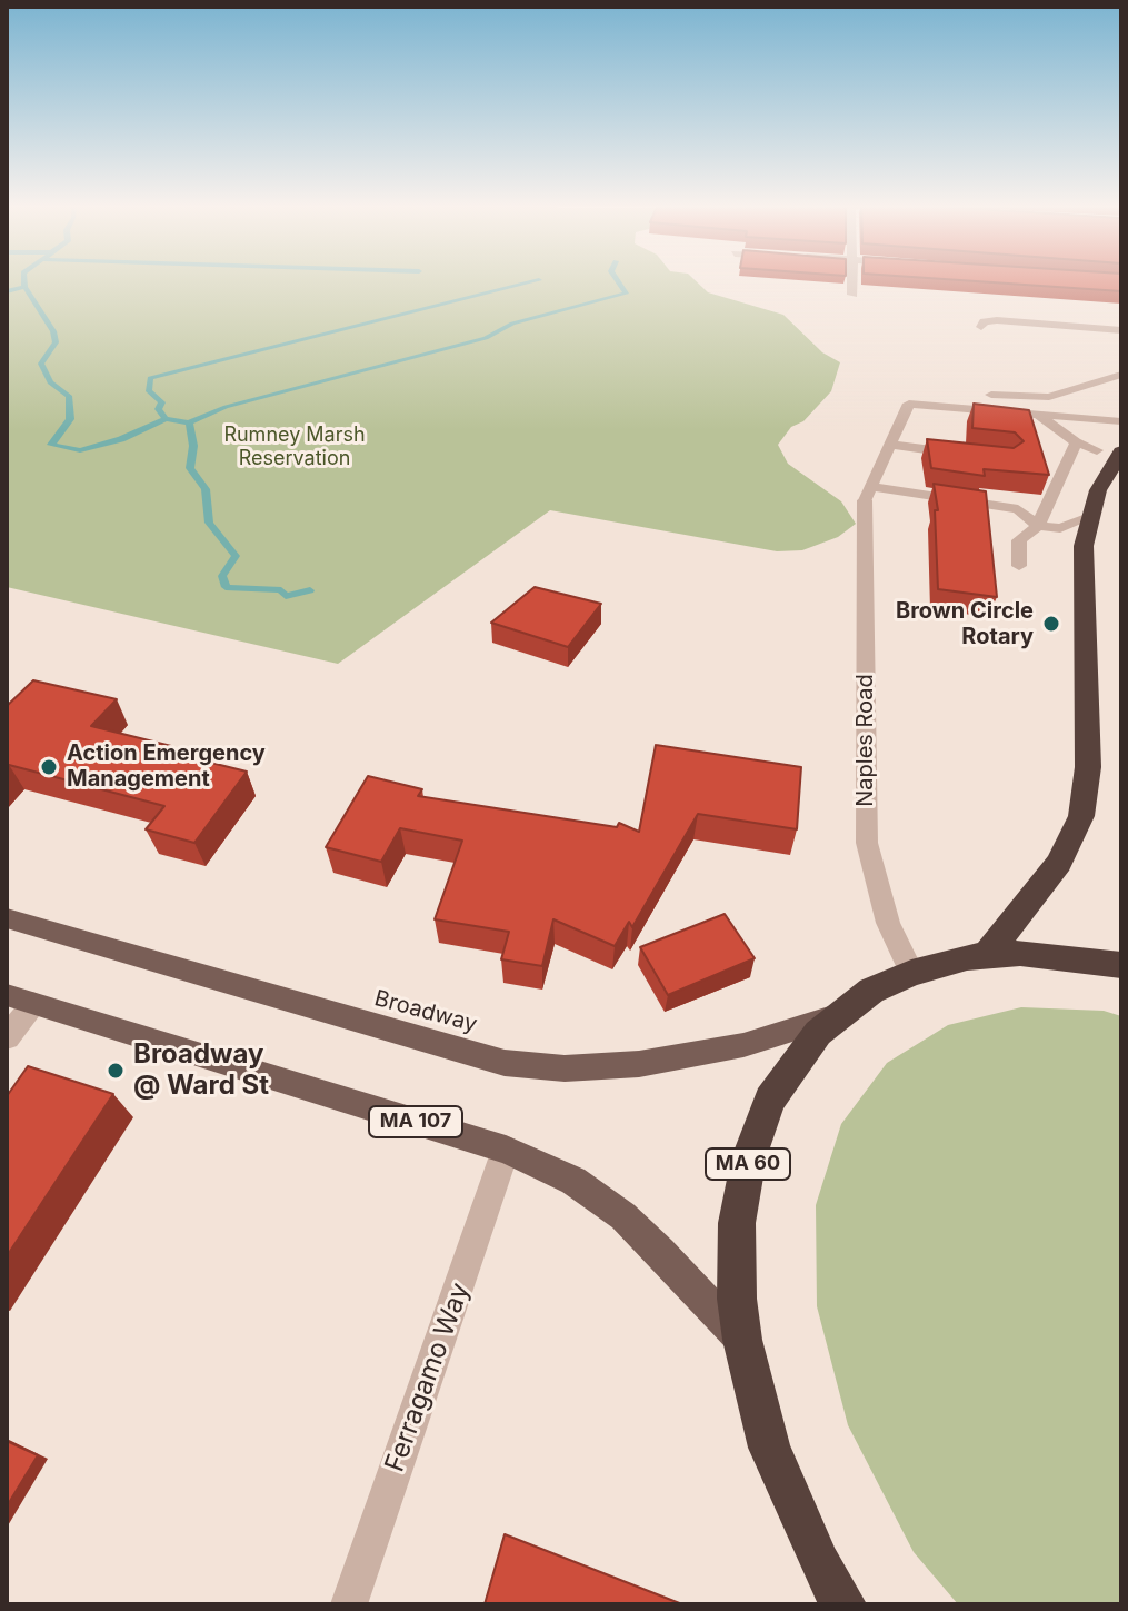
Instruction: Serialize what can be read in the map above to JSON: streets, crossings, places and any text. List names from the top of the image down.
{
  "streets": {
    "highway": ["MA 60"],
    "main road": ["Broadway", "MA 107"],
    "street": ["Naples Road", "Ferragamo Way"]
  },
  "crossings": [
    ["Naples Road", "MA 60"],
    ["Broadway", "MA 60"],
    ["MA 107", "MA 60"],
    ["MA 107", "Ferragamo Way"]
  ],
  "parks": ["Rumney Marsh Reservation"],
  "places": ["Brown Circle Rotary", "Action Emergency Management", "Broadway @ Ward St"]
}
